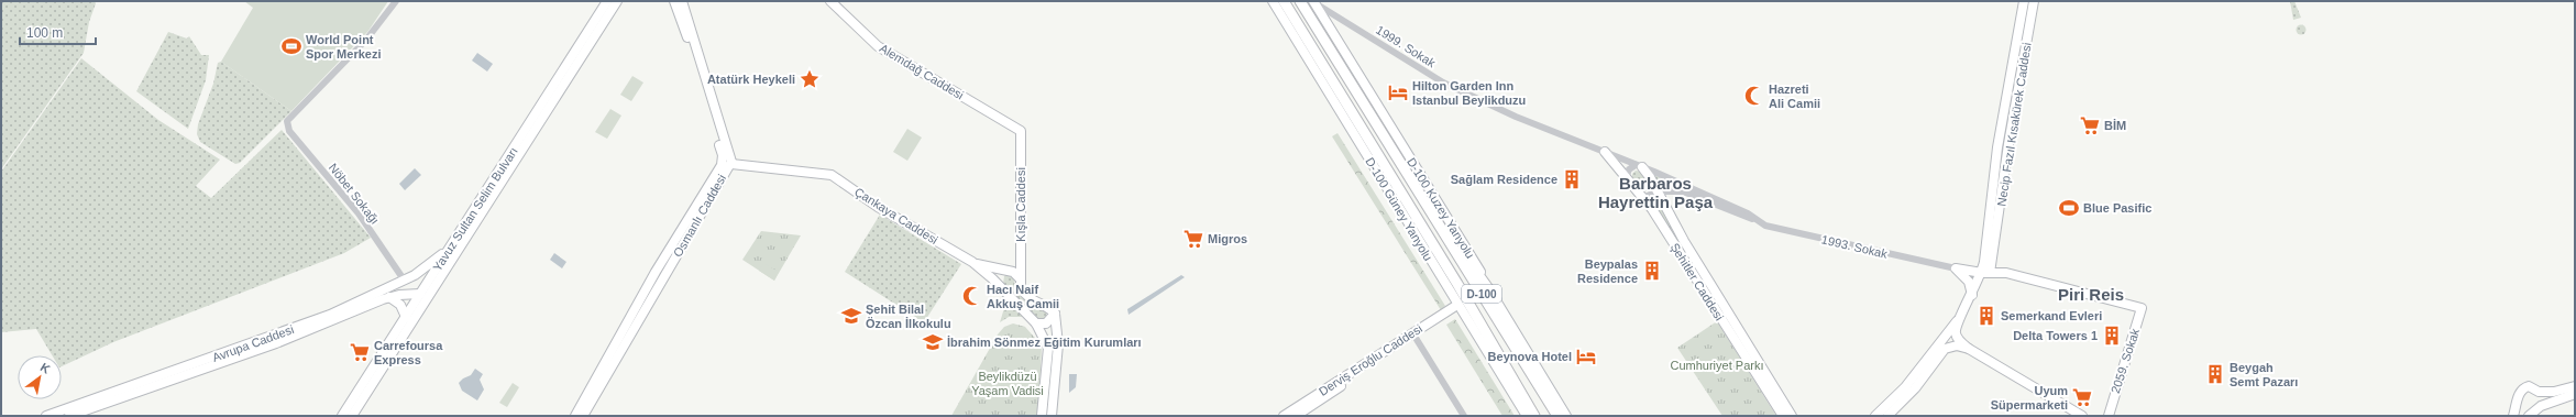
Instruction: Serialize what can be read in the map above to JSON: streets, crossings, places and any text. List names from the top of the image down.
{
  "streets": {
    "highway": ["D-100"],
    "main road": [
      "Alemdağ Caddesi",
      "Necip Fazıl Kısakürek Caddesi",
      "Kışla Caddesi",
      "D-100 Kuzey Yanyolu",
      "Yavuz Sultan Selim Bulvarı",
      "D-100 Güney Yanyolu",
      "Osmanlı Caddesi",
      "Çankaya Caddesi",
      "Şehitler Caddesi",
      "Avrupa Caddesi",
      "Derviş Eroğlu Caddesi",
      "2059. Sokak"
    ],
    "street": ["1999. Sokak", "Nöbet Sokağı", "1993. Sokak"]
  },
  "crossings": [
    ["1999. Sokak", "D-100 Kuzey Yanyolu"],
    ["1999. Sokak", "1993. Sokak"],
    ["1999. Sokak", "Şehitler Caddesi"],
    ["Alemdağ Caddesi", "Kışla Caddesi"],
    ["Necip Fazıl Kısakürek Caddesi", "2059. Sokak"],
    ["Nöbet Sokağı", "Avrupa Caddesi"],
    ["Yavuz Sultan Selim Bulvarı", "Avrupa Caddesi"],
    ["D-100 Güney Yanyolu", "Derviş Eroğlu Caddesi"],
    ["Osmanlı Caddesi", "Çankaya Caddesi"],
    ["1993. Sokak", "Şehitler Caddesi"]
  ],
  "districts": ["Barbaros Hayrettin Paşa", "Piri Reis"],
  "parks": ["Cumhuriyet Parkı", "Beylikdüzü Yaşam Vadisi"],
  "places": {
    "sports": ["World Point Spor Merkezi", "Blue Pasific"],
    "place": ["Atatürk Heykeli"],
    "hotel": ["Hilton Garden Inn Istanbul Beylikduzu", "Beynova Hotel"],
    "mosque": ["Hazreti Ali Camii", "Hacı Naif Akkuş Camii"],
    "supermarket": [
      "BİM",
      "Migros",
      "Carrefoursa Express",
      "Uyum Süpermarketi"
    ],
    "building": [
      "Sağlam Residence",
      "Beypalas Residence",
      "Semerkand Evleri",
      "Delta Towers 1",
      "Beygah Semt Pazarı"
    ],
    "school or university": ["Şehit Bilal Özcan İlkokulu", "İbrahim Sönmez Eğitim Kurumları"]
  },
  "scale_bar": "100 m",
  "north": "top right"
}
